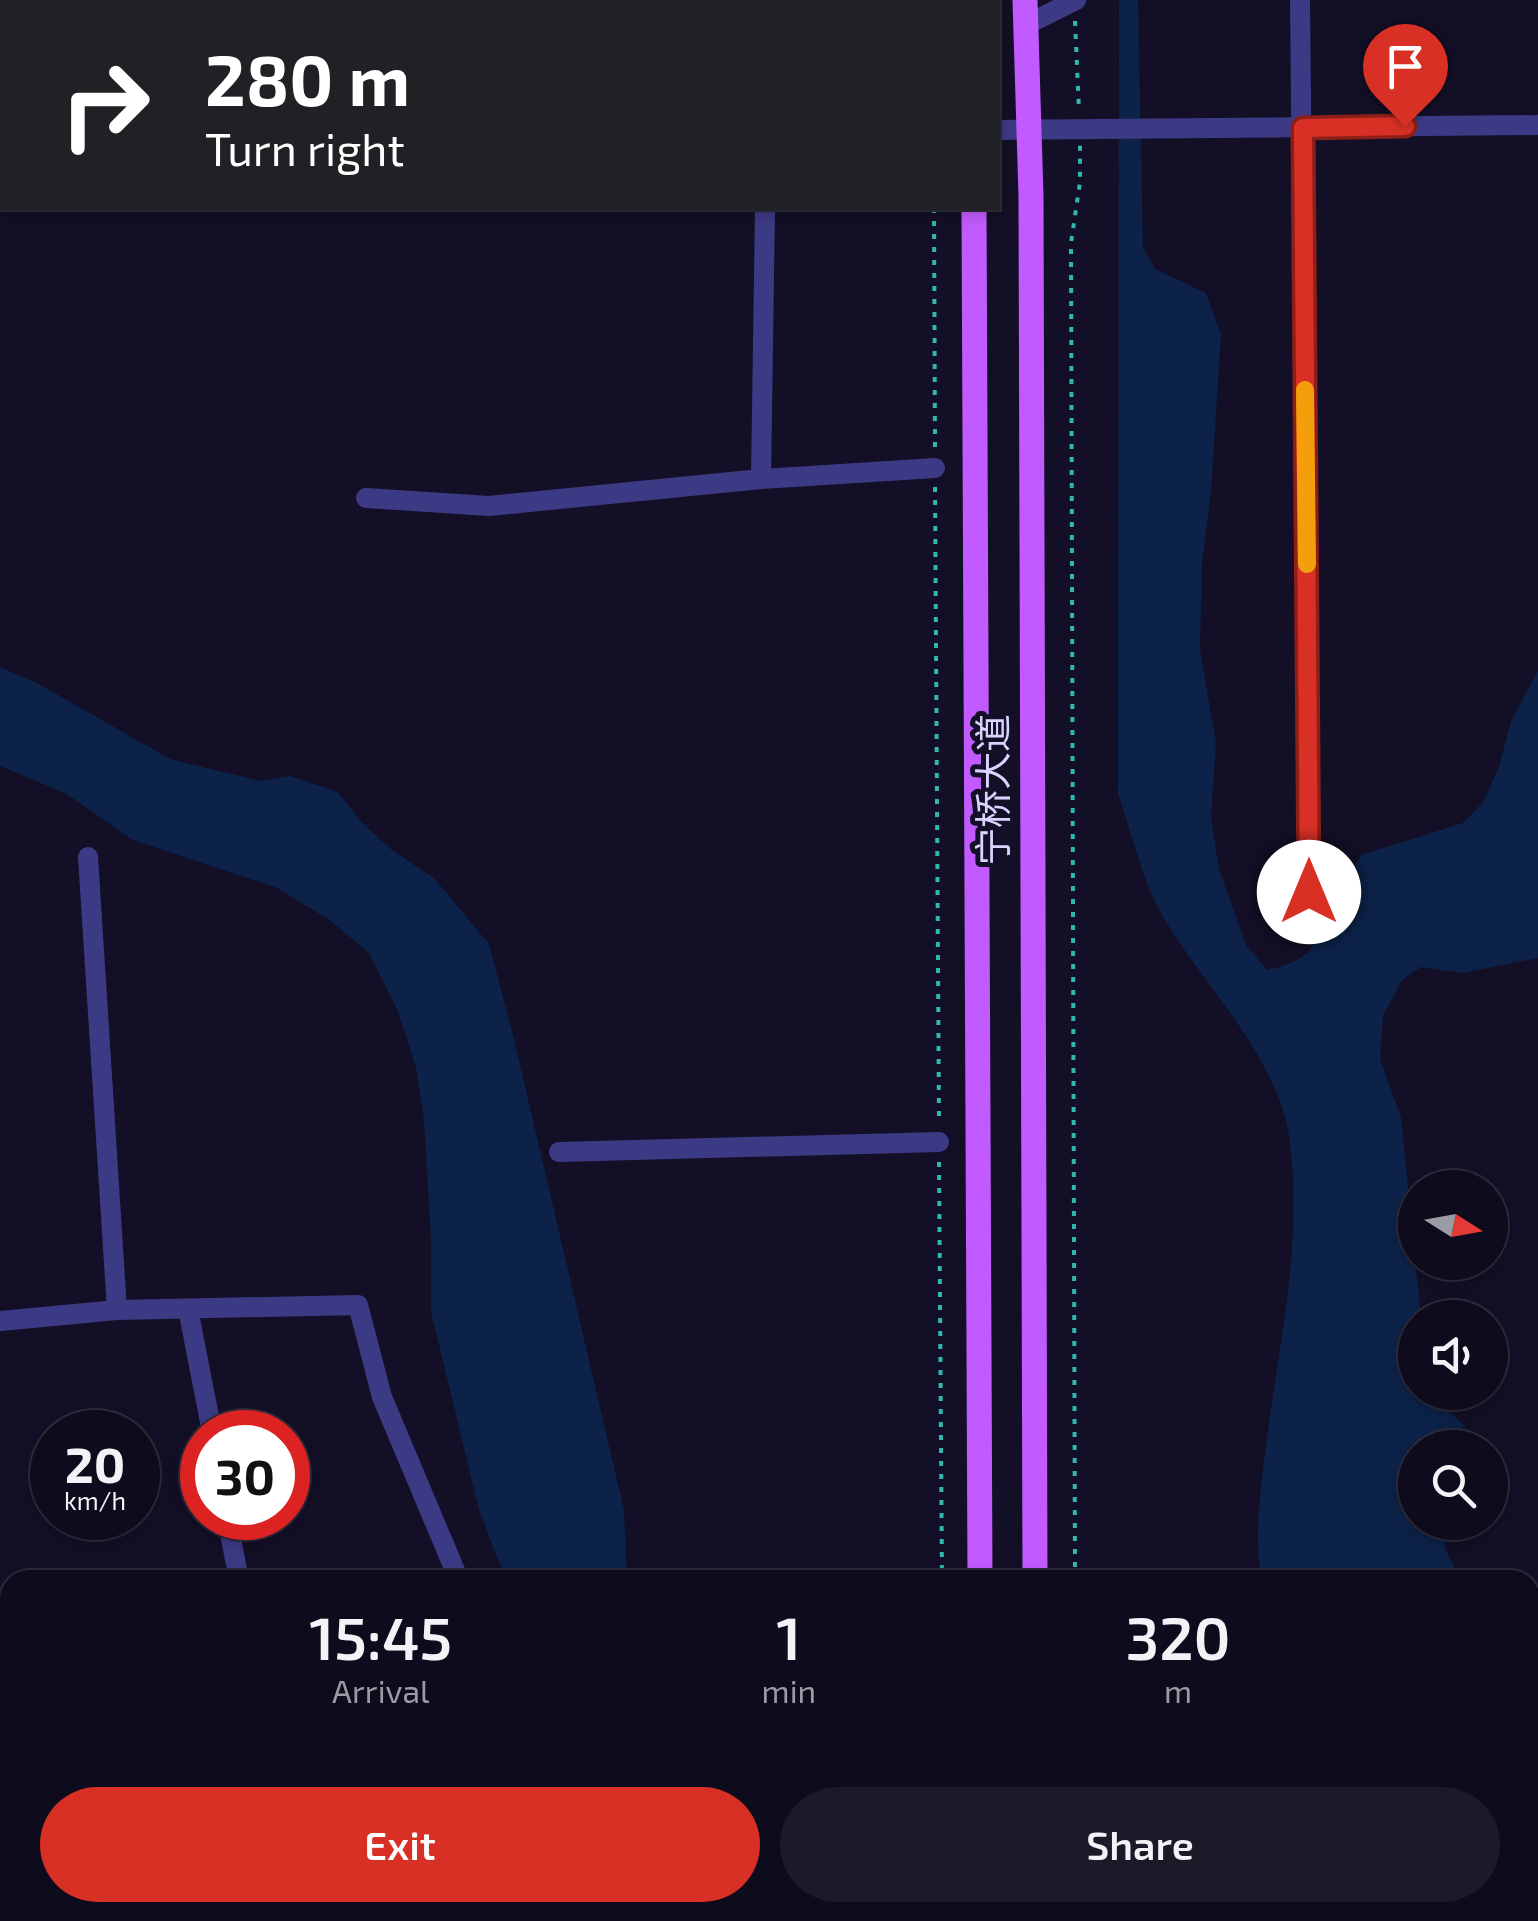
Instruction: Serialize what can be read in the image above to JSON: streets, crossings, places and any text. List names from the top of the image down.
{
  "streets": {
    "main road": ["宁桥大道"]
  },
  "north": "right",
  "page": {
    "turn": ["280 m", "Turn right"],
    "speed": "20 km/h",
    "limit": "30",
    "eta": [
      "15:45",
      "Arrival",
      "1",
      "min",
      "320",
      "m"
    ],
    "buttons": ["Exit", "Share"]
  }
}
